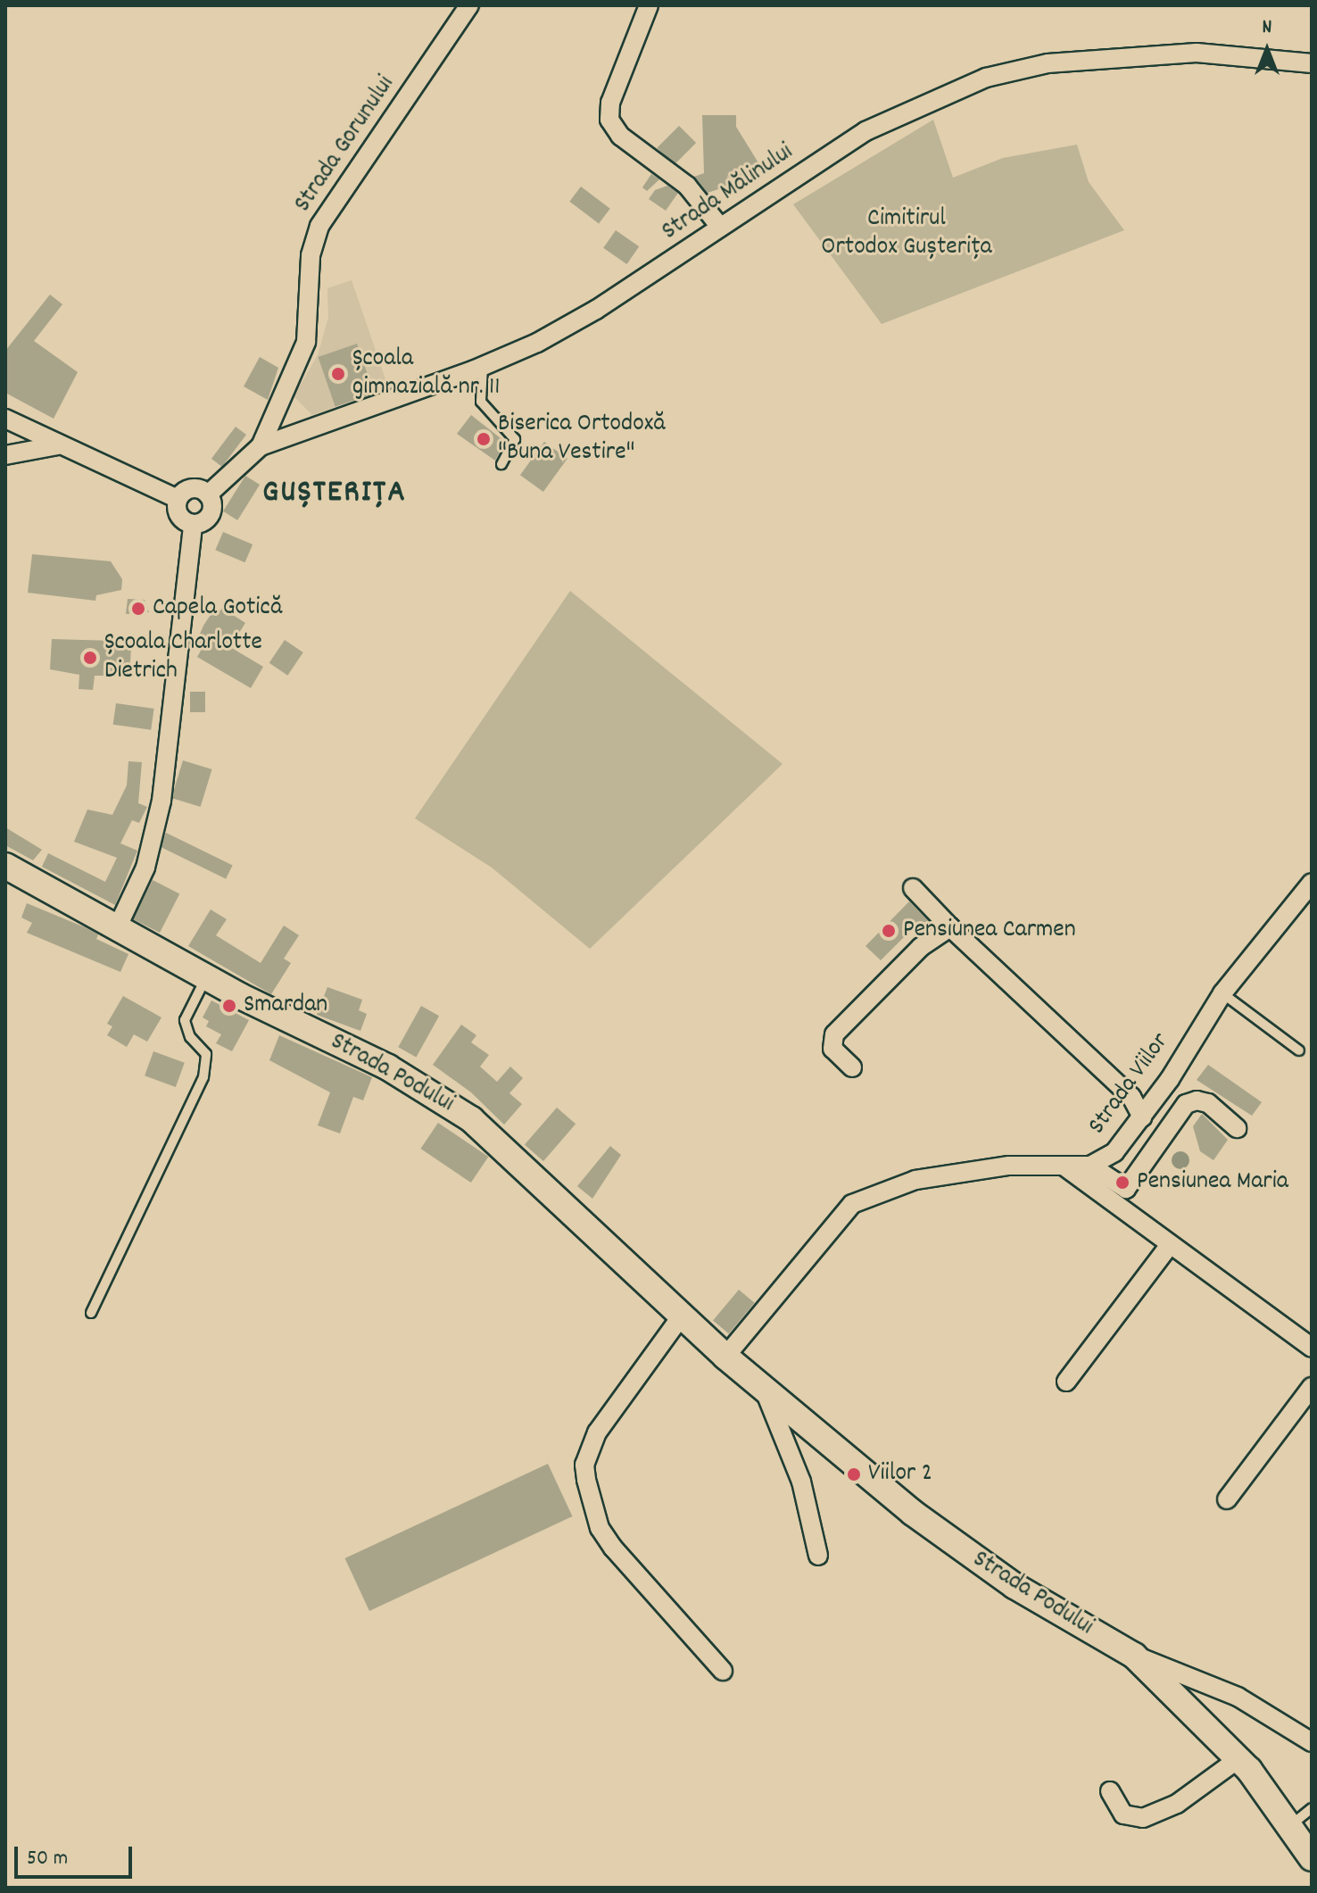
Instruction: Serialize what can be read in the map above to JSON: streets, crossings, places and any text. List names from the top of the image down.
{
  "streets": {
    "street": [
      "Strada Gorunului",
      "Strada Mălinului",
      "Strada Podului",
      "Strada Viilor"
    ]
  },
  "crossings": [
    ["Strada Gorunului", "Strada Mălinului"],
    ["Strada Podului", "Strada Viilor"]
  ],
  "districts": ["GUȘTERIȚA"],
  "parks": ["Cimitirul Ortodox Gușterița"],
  "places": [
    "Școala gimnazială nr. 11",
    "Biserica Ortodoxă \"Buna Vestire\"",
    "Capela Gotică",
    "Școala Charlotte Dietrich",
    "Pensiunea Carmen",
    "Smardan",
    "Pensiunea Maria",
    "Viilor 2"
  ],
  "scale_bar": "50 m",
  "north": "top"
}
